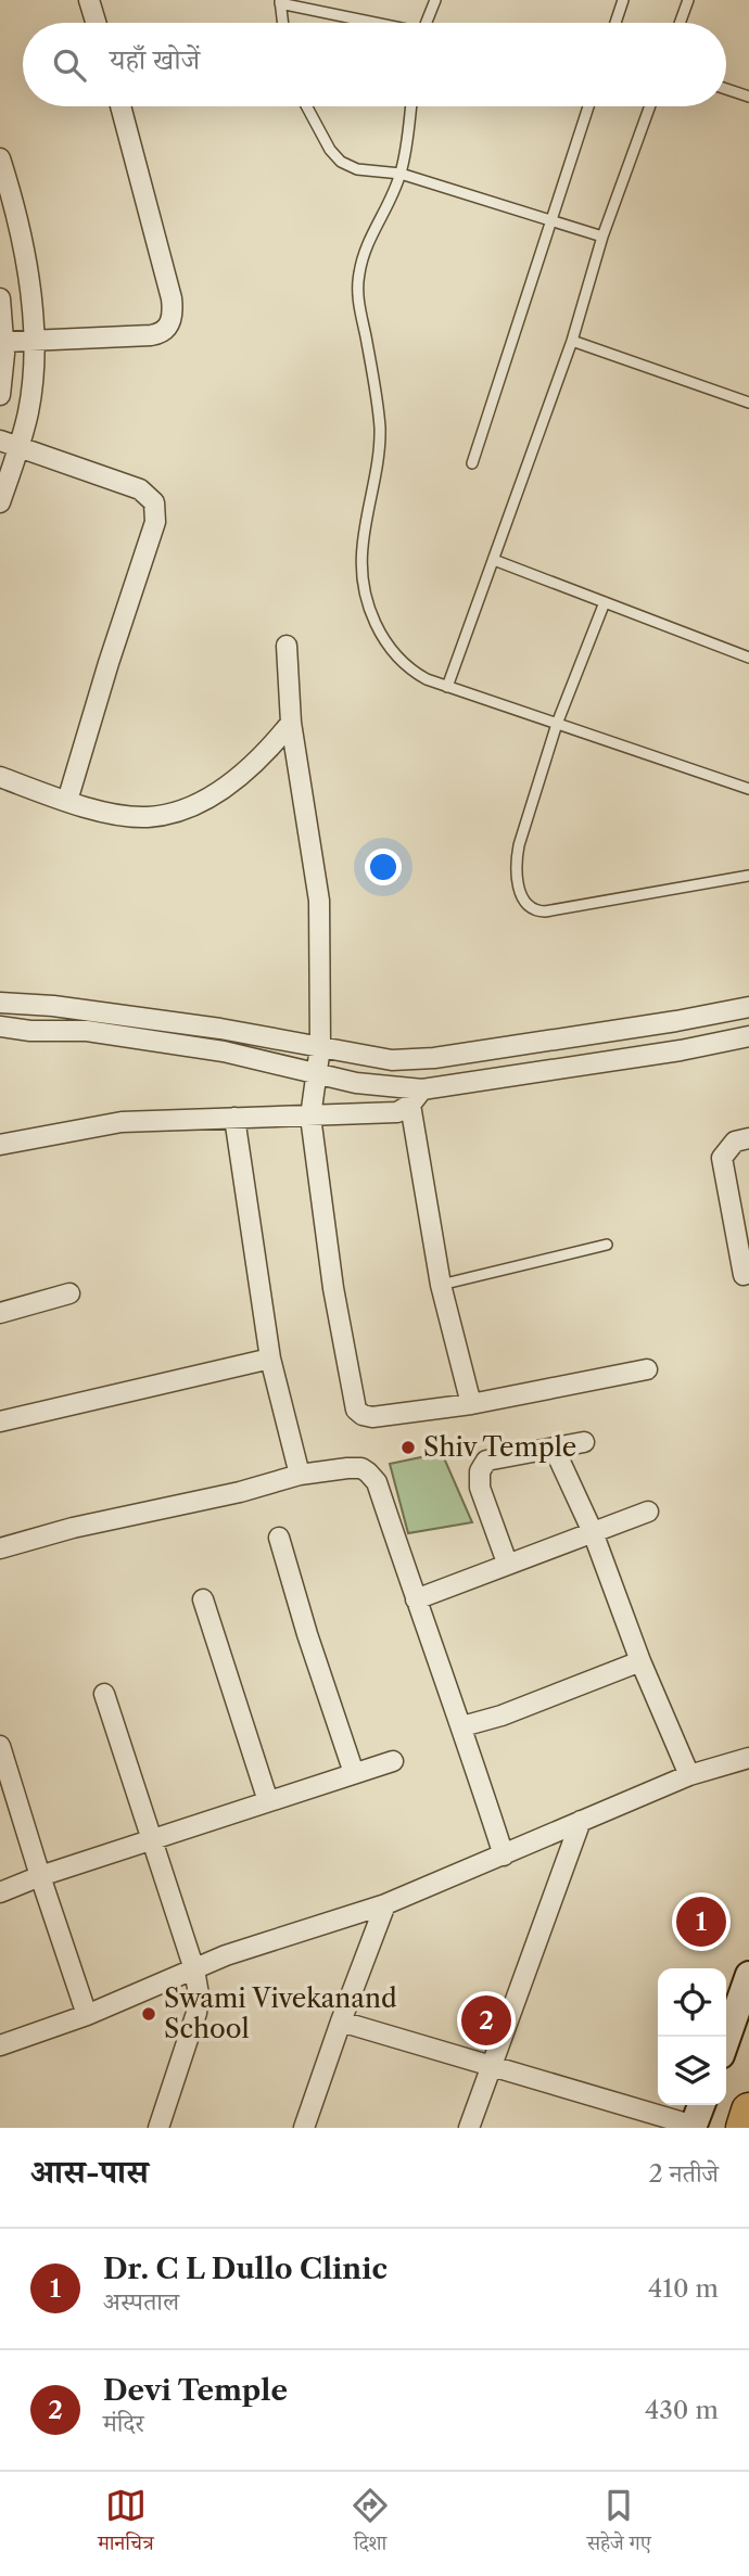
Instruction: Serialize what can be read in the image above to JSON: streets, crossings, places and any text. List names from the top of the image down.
{
  "places": ["Shiv Temple", "Swami Vivekanand School"],
  "page": {
    "search": "यहाँ खोजें",
    "pins": ["1", "2"],
    "heading": ["आस-पास", "2 नतीजे"],
    "list": [
      {
        "mark": "1",
        "name": "Dr. C L Dullo Clinic",
        "note": "अस्पताल",
        "value": "410 m"
      },
      {
        "mark": "2",
        "name": "Devi Temple",
        "note": "मंदिर",
        "value": "430 m"
      }
    ],
    "nav": ["मानचित्र", "दिशा", "सहेजे गए"]
  }
}
